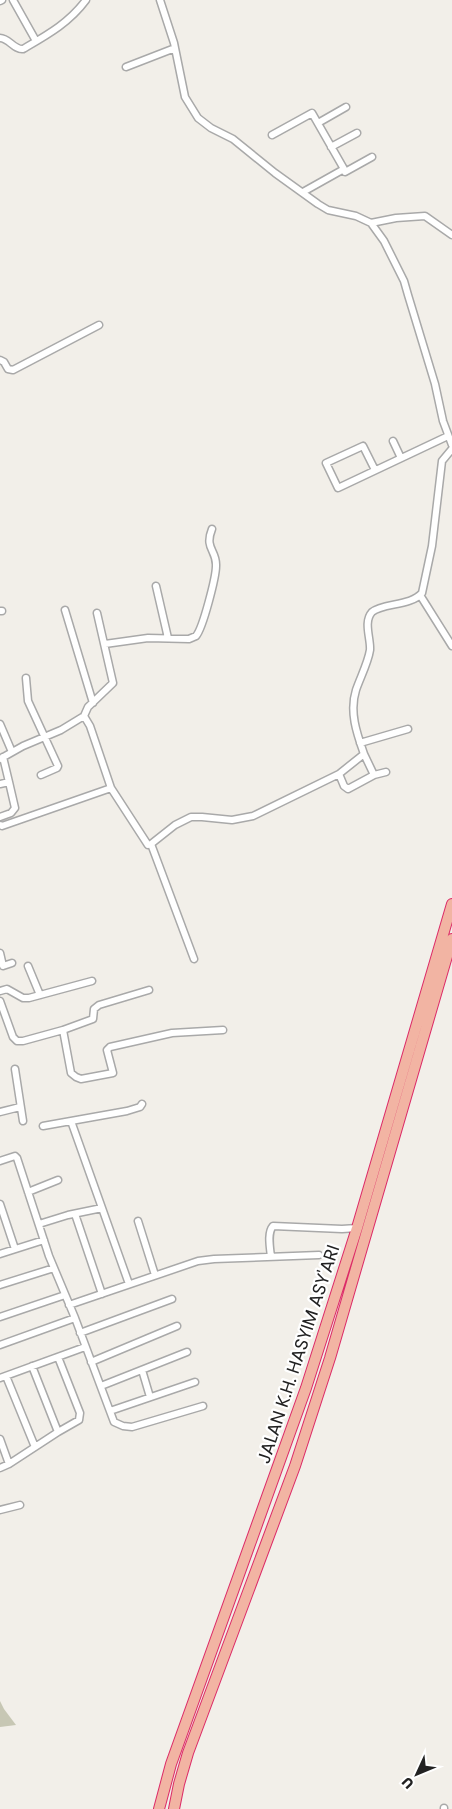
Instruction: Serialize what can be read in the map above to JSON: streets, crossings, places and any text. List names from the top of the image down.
{
  "streets": {
    "highway": ["JALAN K.H. HASYIM ASY'ARI"]
  },
  "north": "bottom left"
}
